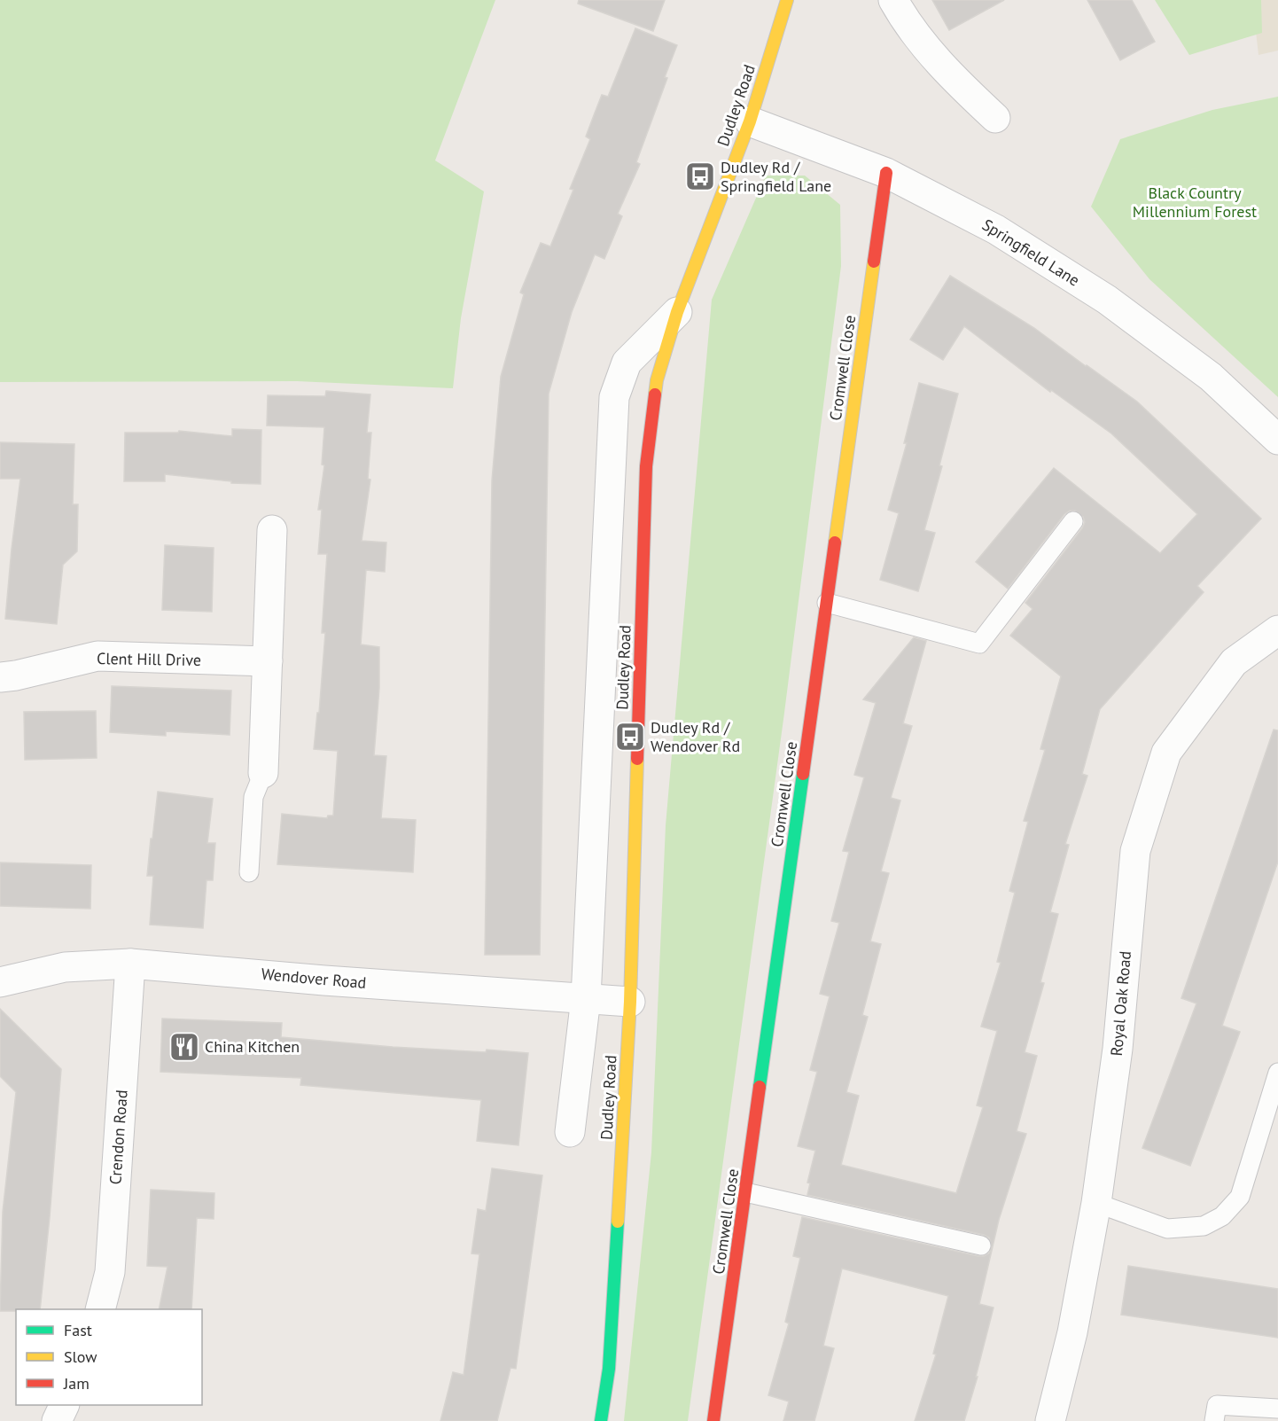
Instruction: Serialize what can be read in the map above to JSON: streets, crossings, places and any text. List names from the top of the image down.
{
  "streets": {
    "main road": ["Dudley Road", "Cromwell Close"],
    "street": [
      "Springfield Lane",
      "Clent Hill Drive",
      "Wendover Road",
      "Royal Oak Road",
      "Crendon Road"
    ]
  },
  "crossings": [
    ["Dudley Road", "Springfield Lane"],
    ["Dudley Road", "Wendover Road"],
    ["Springfield Lane", "Cromwell Close"],
    ["Wendover Road", "Crendon Road"]
  ],
  "parks": ["Black Country Millennium Forest"],
  "places": {
    "bus stop": ["Dudley Rd / Springfield Lane", "Dudley Rd / Wendover Rd"],
    "restaurant": ["China Kitchen"]
  },
  "legend": ["Fast", "Slow", "Jam"]
}
